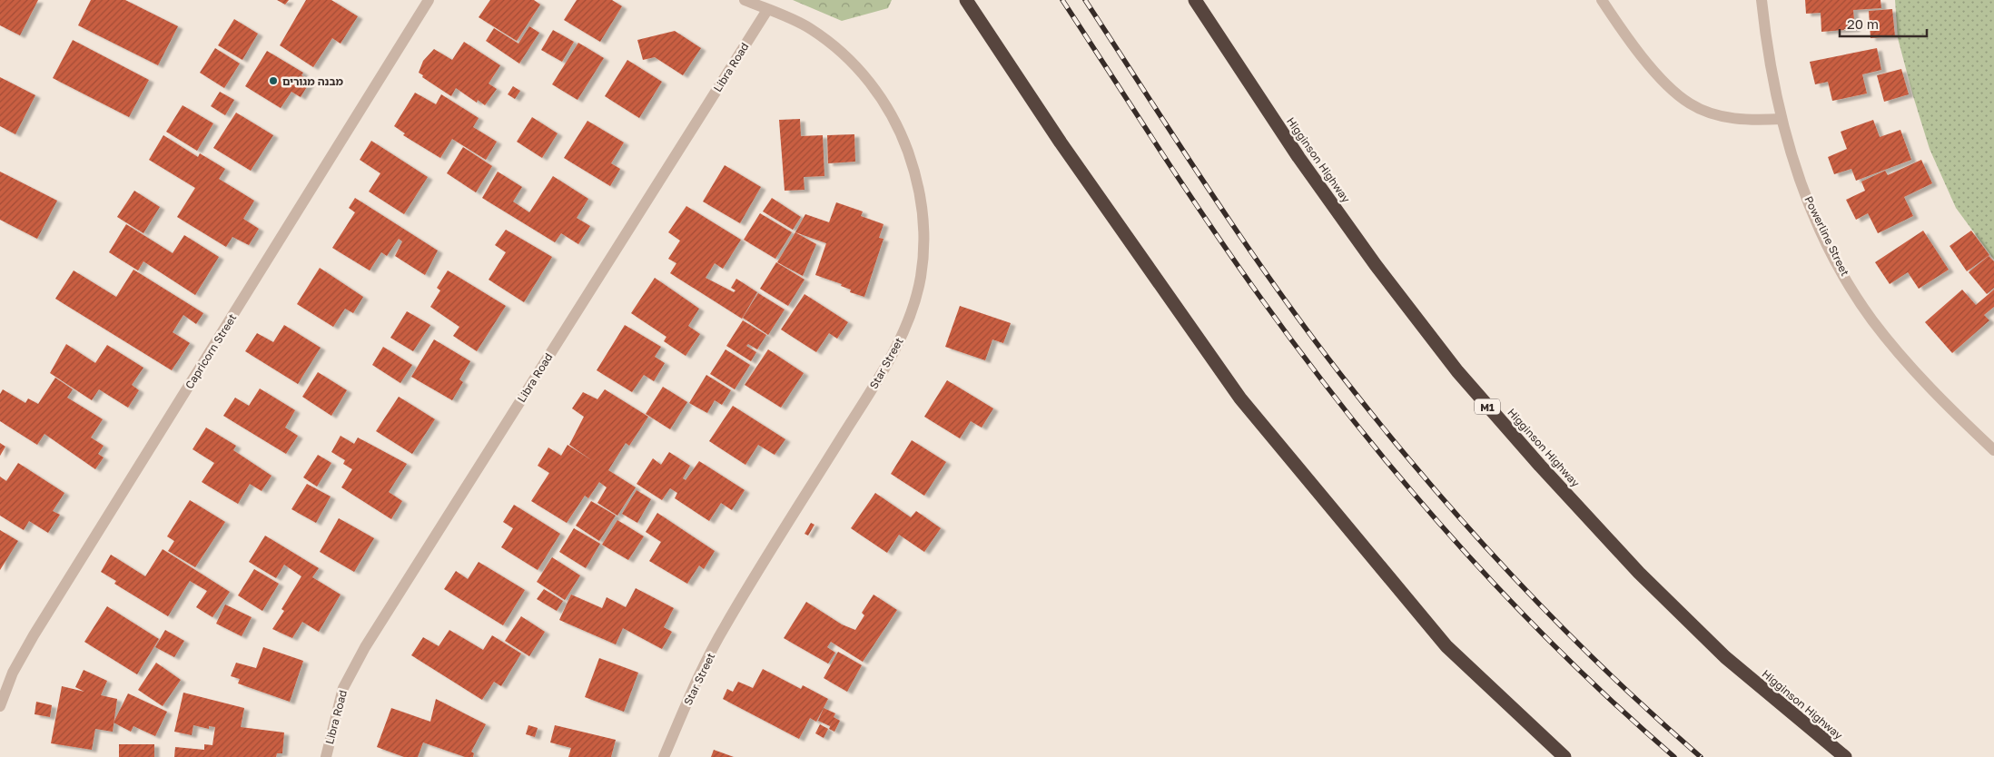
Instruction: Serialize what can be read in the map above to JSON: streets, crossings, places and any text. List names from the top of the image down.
{
  "streets": {
    "highway": ["Higginson Highway", "M1"],
    "street": [
      "Libra Road",
      "Powerline Street",
      "Capricorn Street",
      "Star Street"
    ]
  },
  "crossings": [
    ["Libra Road", "Star Street"]
  ],
  "places": ["מבנה מגורים"],
  "scale_bar": "20 m"
}
